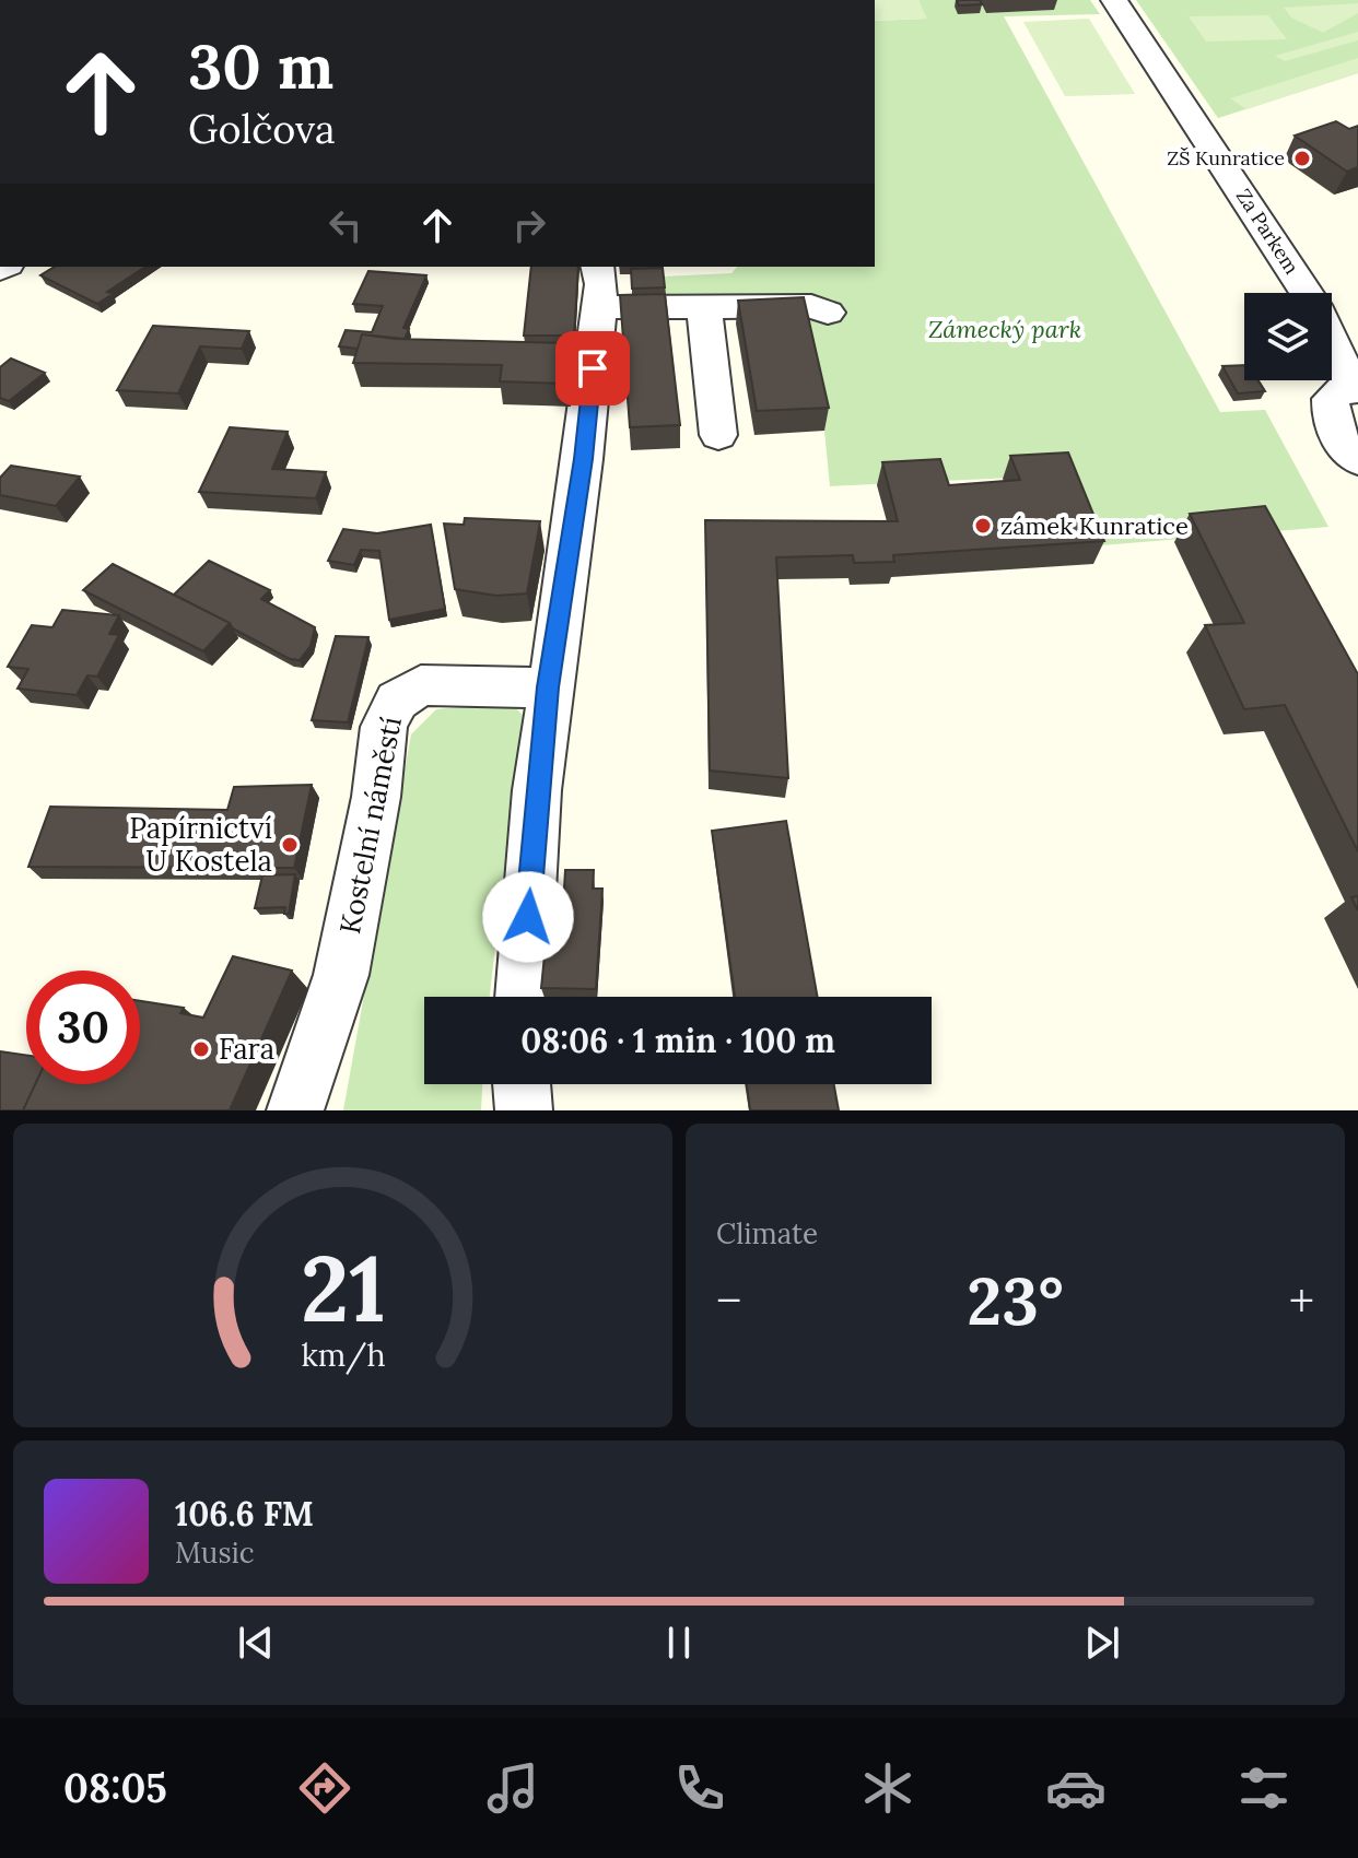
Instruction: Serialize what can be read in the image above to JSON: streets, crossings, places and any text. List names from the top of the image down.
{
  "streets": {
    "street": ["Za Parkem", "Kostelní náměstí"]
  },
  "parks": ["Zámecký park"],
  "places": [
    "ZŠ Kunratice",
    "zámek Kunratice",
    "Papírnictví U Kostela",
    "Fara"
  ],
  "page": {
    "turn": ["30 m", "Golčova"],
    "limit": "30",
    "trip": "08:06 · 1 min · 100 m",
    "tile": "Climate",
    "heat": ["−", "23°", "+"],
    "song": ["106.6 FM", "Music"],
    "tabs": "08:05",
    "gauge": ["21", "km/h"]
  }
}
